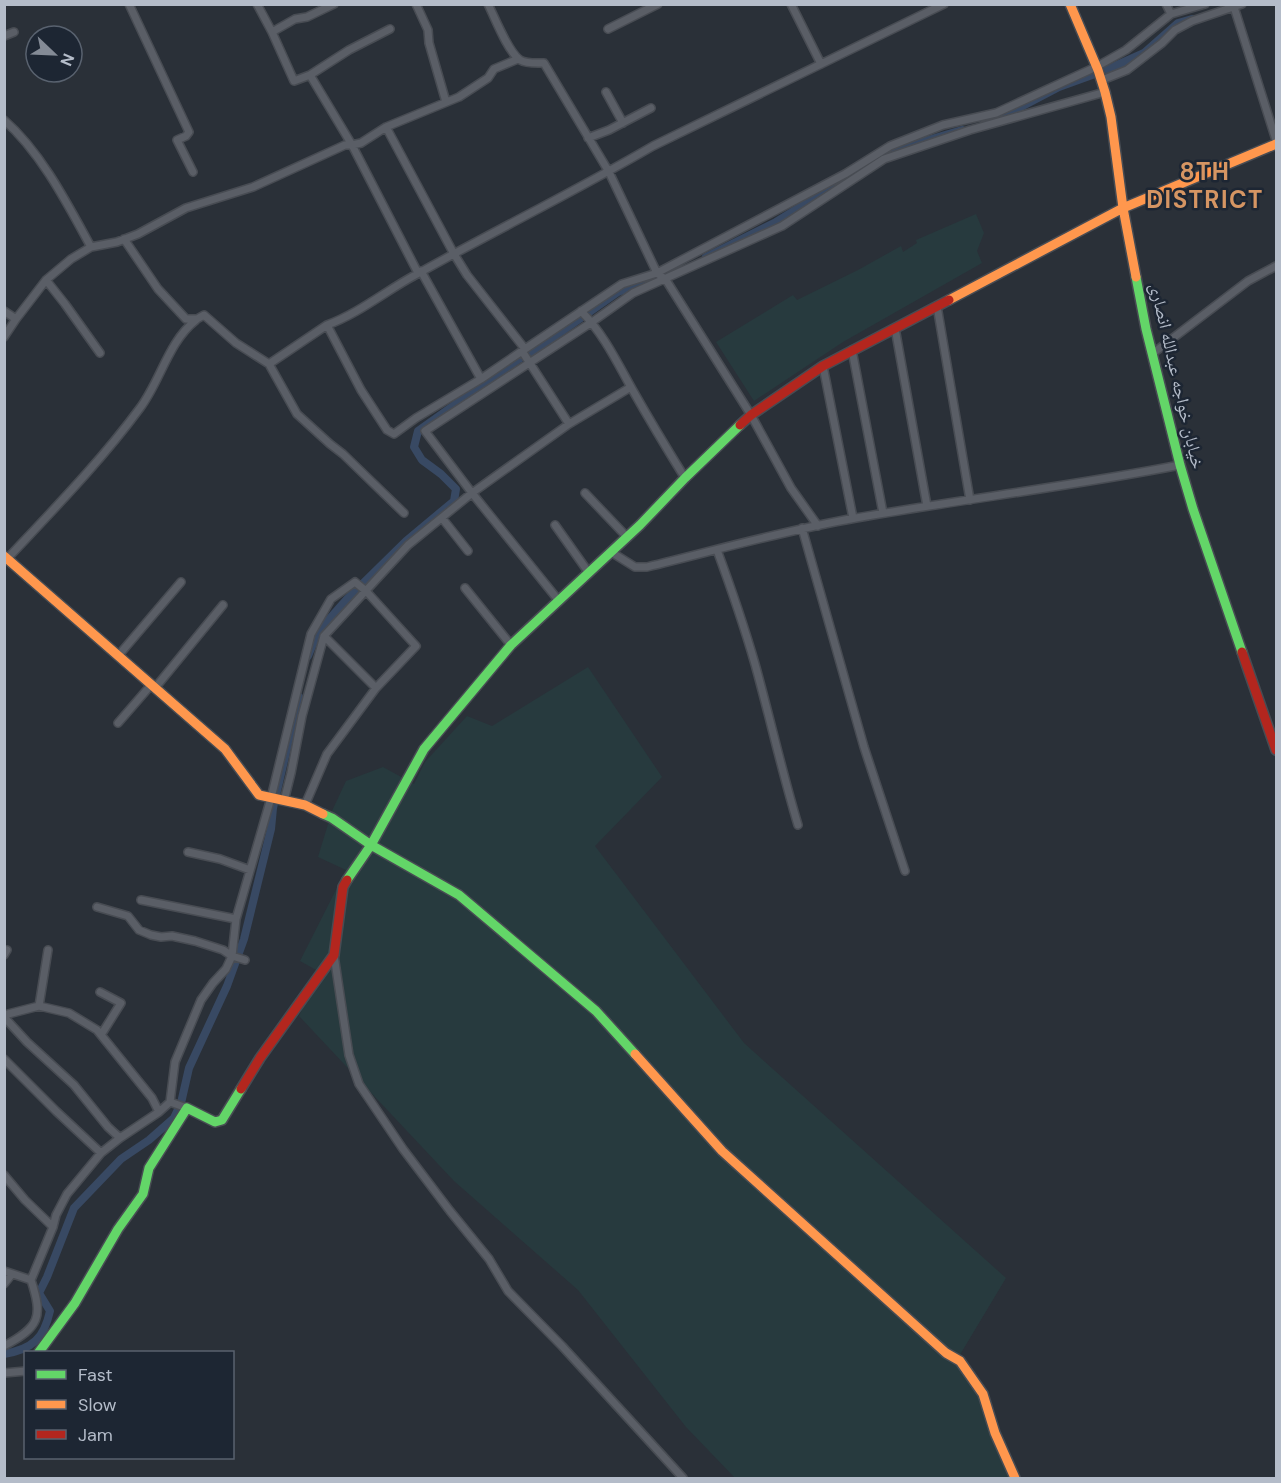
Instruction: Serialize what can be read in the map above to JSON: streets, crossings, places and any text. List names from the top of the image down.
{
  "streets": {
    "street": ["خیابان خواجه عبدالله انصاری"]
  },
  "districts": ["8TH DISTRICT"],
  "legend": ["Fast", "Slow", "Jam"],
  "north": "bottom right"
}
